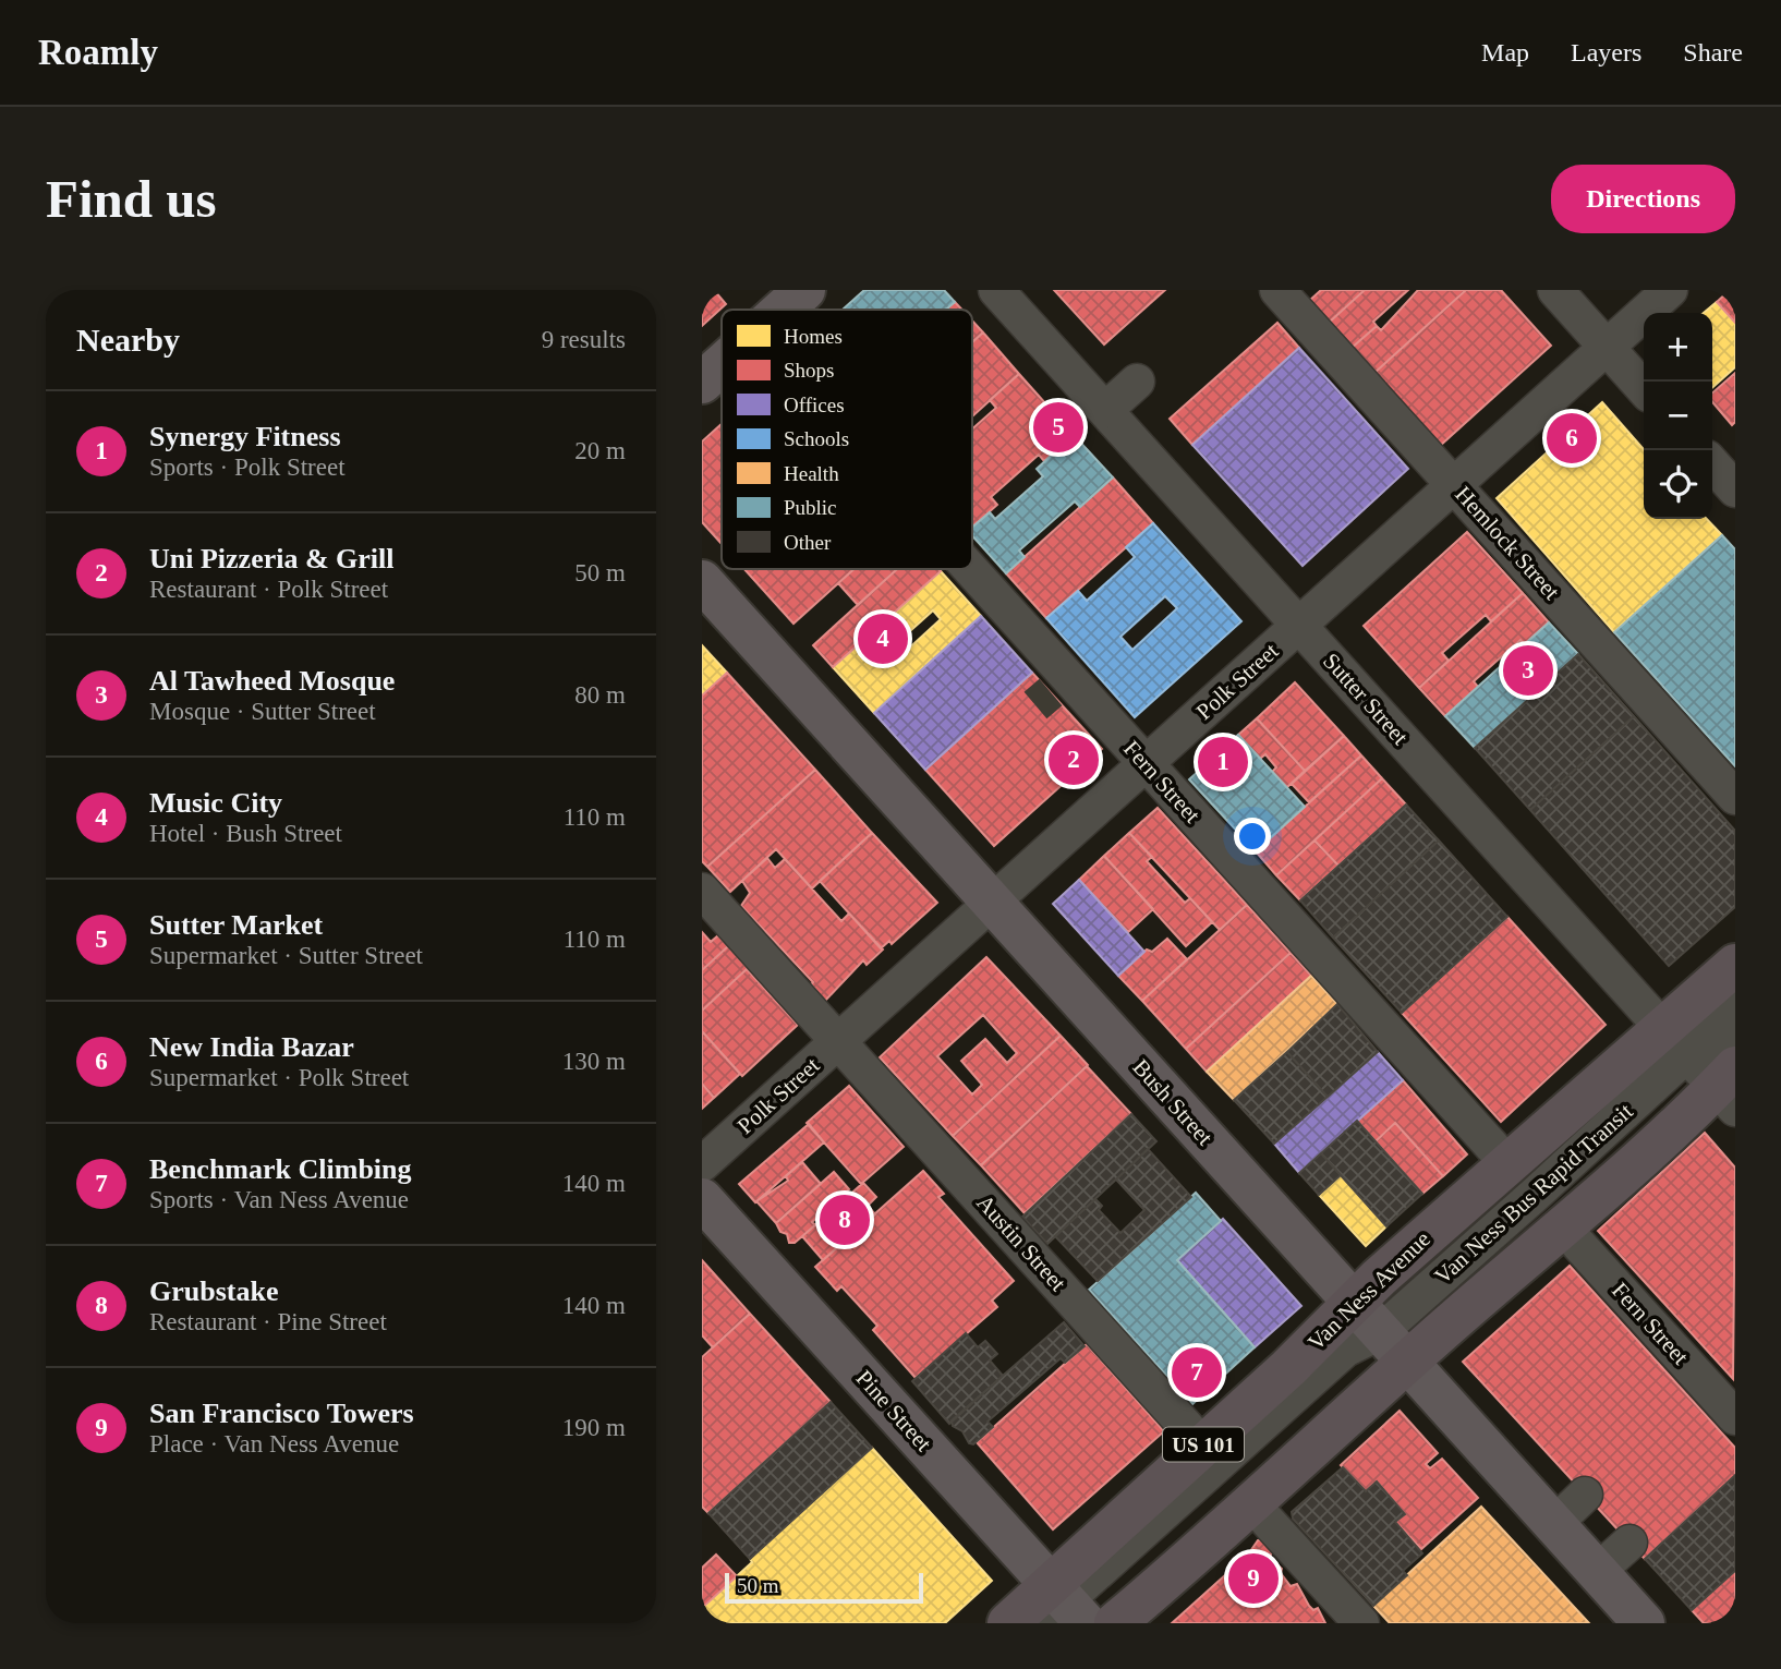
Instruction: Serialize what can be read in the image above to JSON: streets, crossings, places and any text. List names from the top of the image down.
{
  "streets": {
    "highway": ["Van Ness Avenue", "US 101"],
    "main road": ["Bush Street", "Pine Street"],
    "street": [
      "Hemlock Street",
      "Polk Street",
      "Sutter Street",
      "Fern Street",
      "Van Ness Bus Rapid Transit",
      "Austin Street"
    ]
  },
  "crossings": [
    ["Hemlock Street", "Polk Street"],
    ["Polk Street", "Sutter Street"],
    ["Polk Street", "Fern Street"],
    ["Polk Street", "Bush Street"],
    ["Polk Street", "Austin Street"],
    ["Sutter Street", "Van Ness Bus Rapid Transit"],
    ["Sutter Street", "Van Ness Avenue"],
    ["Fern Street", "Van Ness Avenue"],
    ["Bush Street", "Van Ness Bus Rapid Transit"],
    ["Bush Street", "Van Ness Avenue"],
    ["Van Ness Bus Rapid Transit", "Van Ness Avenue"],
    ["Van Ness Bus Rapid Transit", "Pine Street"],
    ["Austin Street", "Van Ness Avenue"],
    ["Van Ness Avenue", "Pine Street"]
  ],
  "legend": [
    "Homes",
    "Shops",
    "Offices",
    "Schools",
    "Health",
    "Public",
    "Other"
  ],
  "scale_bar": "50 m",
  "page": {
    "header": "Roamly",
    "nav": ["Map", "Layers", "Share"],
    "buttons": "Directions",
    "title": "Find us",
    "heading": ["Nearby", "9 results"],
    "map_buttons": ["+", "−"],
    "list": [
      {
        "mark": "1",
        "name": "Synergy Fitness",
        "note": "Sports · Polk Street",
        "value": "20 m"
      },
      {
        "mark": "2",
        "name": "Uni Pizzeria & Grill",
        "note": "Restaurant · Polk Street",
        "value": "50 m"
      },
      {
        "mark": "3",
        "name": "Al Tawheed Mosque",
        "note": "Mosque · Sutter Street",
        "value": "80 m"
      },
      {
        "mark": "4",
        "name": "Music City",
        "note": "Hotel · Bush Street",
        "value": "110 m"
      },
      {
        "mark": "5",
        "name": "Sutter Market",
        "note": "Supermarket · Sutter Street",
        "value": "110 m"
      },
      {
        "mark": "6",
        "name": "New India Bazar",
        "note": "Supermarket · Polk Street",
        "value": "130 m"
      },
      {
        "mark": "7",
        "name": "Benchmark Climbing",
        "note": "Sports · Van Ness Avenue",
        "value": "140 m"
      },
      {
        "mark": "8",
        "name": "Grubstake",
        "note": "Restaurant · Pine Street",
        "value": "140 m"
      },
      {
        "mark": "9",
        "name": "San Francisco Towers",
        "note": "Place · Van Ness Avenue",
        "value": "190 m"
      }
    ],
    "pins": [
      "5",
      "6",
      "4",
      "3",
      "2",
      "1",
      "8",
      "7",
      "9"
    ],
    "scale": "50 m"
  }
}
